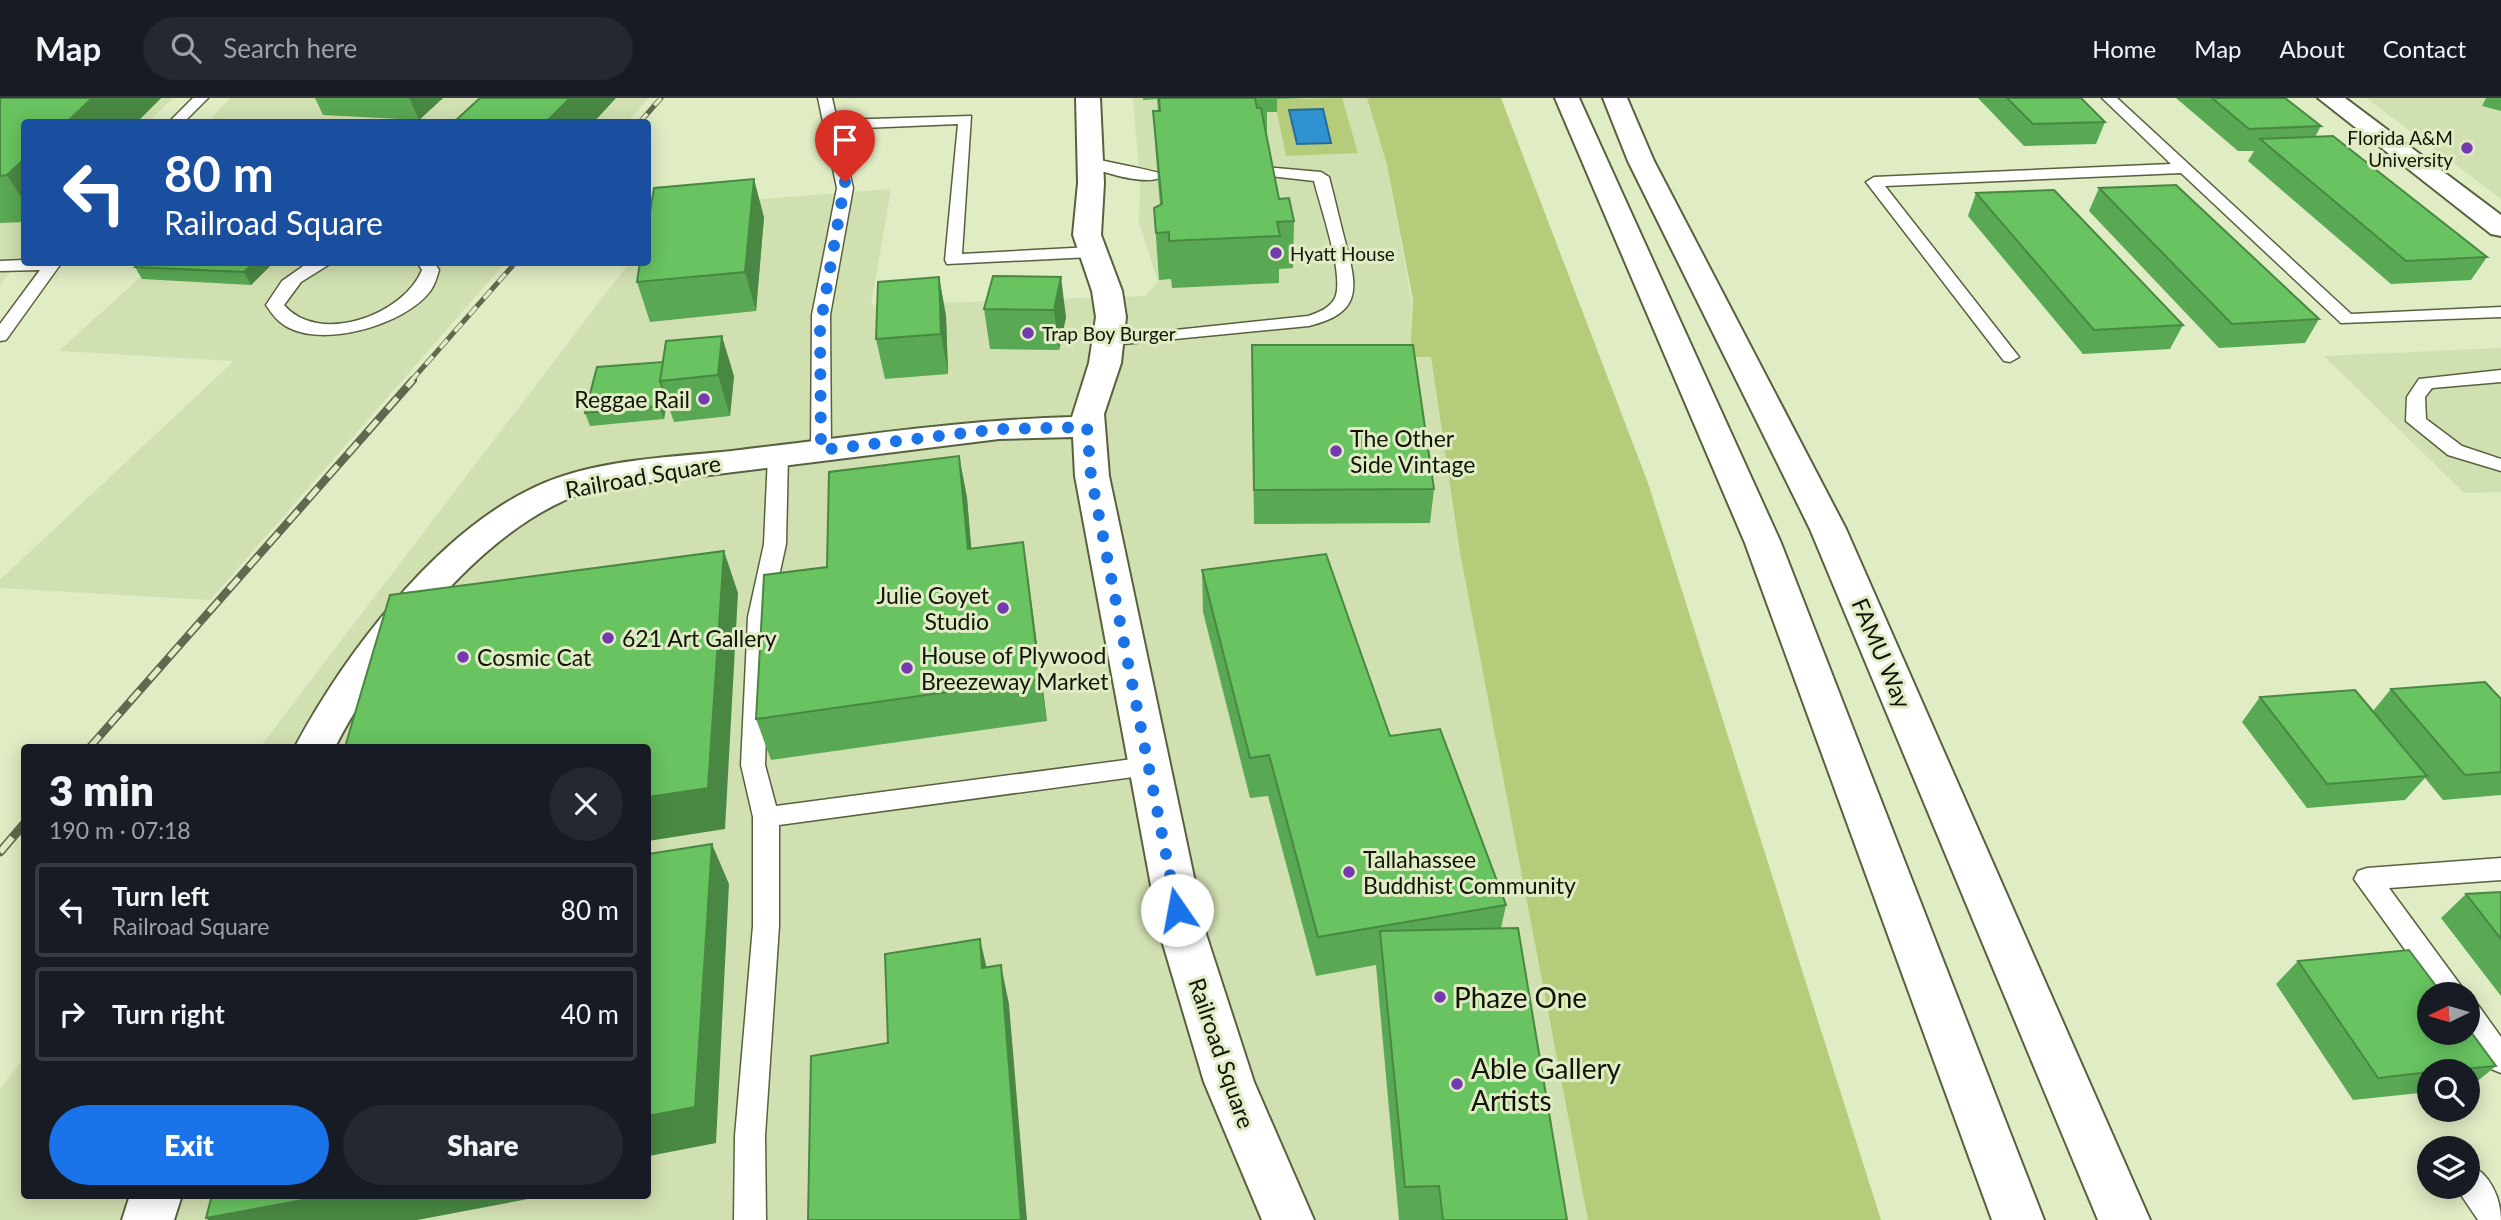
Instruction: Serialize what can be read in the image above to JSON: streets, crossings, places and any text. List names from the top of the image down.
{
  "streets": {
    "street": ["Railroad Square", "FAMU Way"]
  },
  "places": [
    "Florida A&M University",
    "Hyatt House",
    "Trap Boy Burger",
    "Reggae Rail",
    "The Other Side Vintage",
    "Julie Goyet Studio",
    "621 Art Gallery",
    "Cosmic Cat",
    "House of Plywood Breezeway Market",
    "Tallahassee Buddhist Community",
    "Phaze One",
    "Able Gallery Artists"
  ],
  "north": "left",
  "page": {
    "header": "Map",
    "search": "Search here",
    "nav": [
      "Home",
      "Map",
      "About",
      "Contact"
    ],
    "turn": ["80 m", "Railroad Square"],
    "heading": ["3 min", "190 m · 07:18"],
    "list": [
      {
        "name": "Turn left",
        "note": "Railroad Square",
        "value": "80 m"
      },
      {
        "name": "Turn right",
        "value": "40 m"
      }
    ],
    "buttons": ["Exit", "Share"]
  }
}
